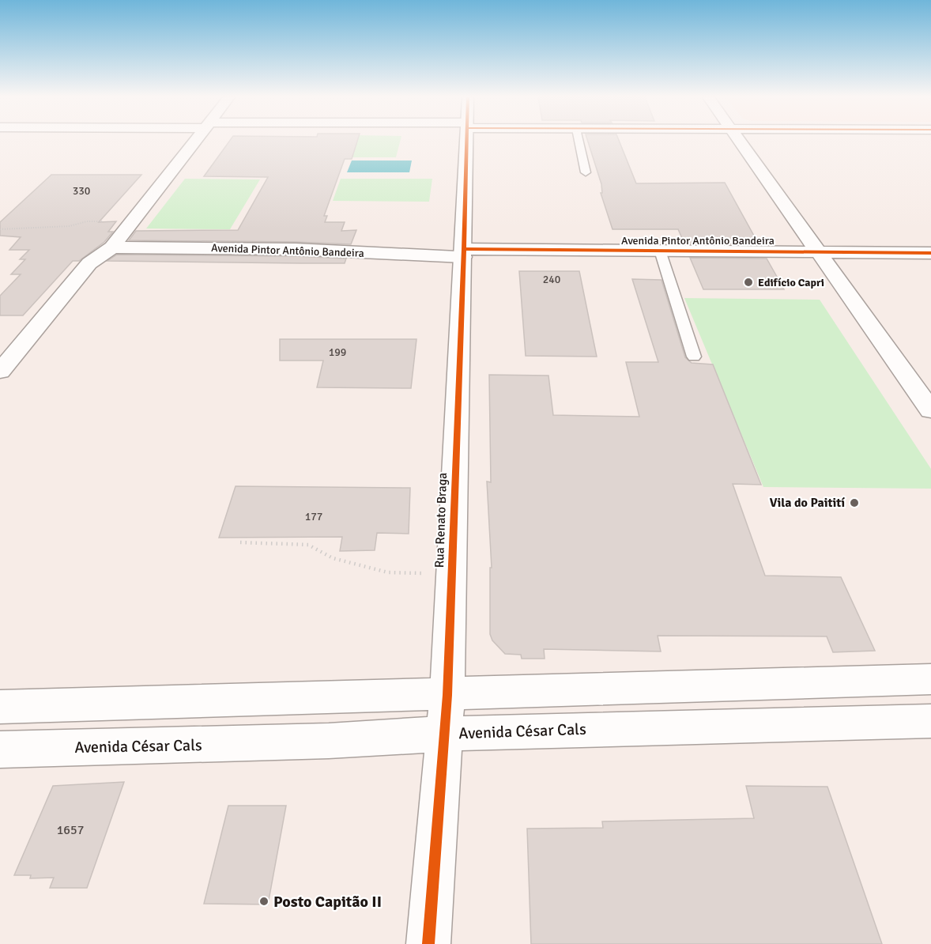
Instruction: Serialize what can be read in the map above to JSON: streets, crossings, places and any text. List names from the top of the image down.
{
  "streets": {
    "street": ["Avenida Pintor Antônio Bandeira", "Rua Renato Braga", "Avenida César Cals"]
  },
  "crossings": [
    ["Avenida Pintor Antônio Bandeira", "Rua Renato Braga"],
    ["Rua Renato Braga", "Avenida César Cals"]
  ],
  "places": ["Edifício Capri", "Vila do Paitití", "Posto Capitão II"],
  "house_numbers": [
    "330",
    "240",
    "199",
    "177",
    "1657"
  ]
}
